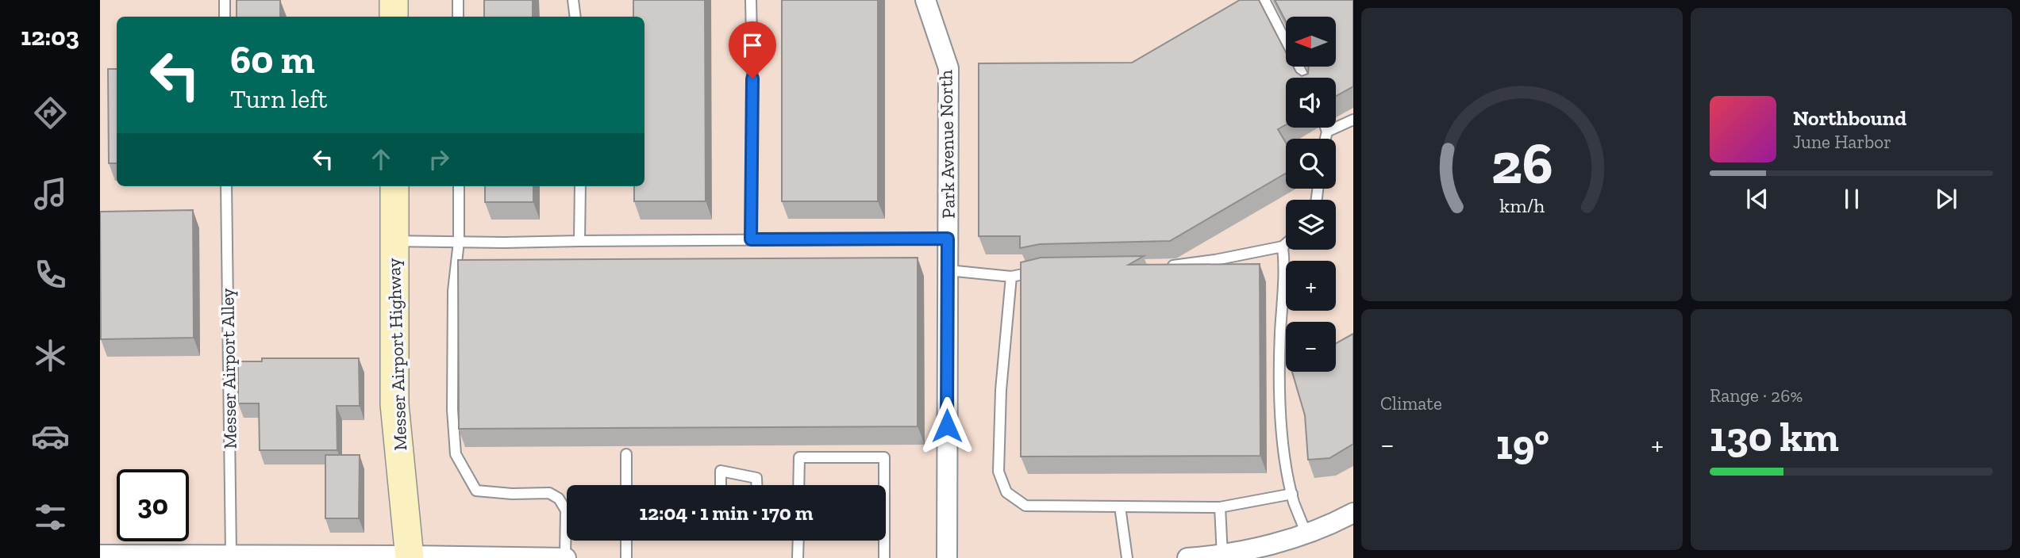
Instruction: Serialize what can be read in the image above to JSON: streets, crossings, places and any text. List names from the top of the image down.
{
  "streets": {
    "main road": ["Messer Airport Highway"],
    "street": ["Park Avenue North"],
    "lane": ["Messer Airport Alley"]
  },
  "north": "left",
  "page": {
    "tabs": "12:03",
    "map_buttons": ["+", "−"],
    "turn": ["60 m", "Turn left"],
    "song": ["Northbound", "June Harbor"],
    "tile": [
      "Climate",
      ["Range · 26%", "130 km"]
    ],
    "heat": ["−", "19°", "+"],
    "limit": "30",
    "trip": "12:04 · 1 min · 170 m",
    "gauge": ["26", "km/h"]
  }
}
